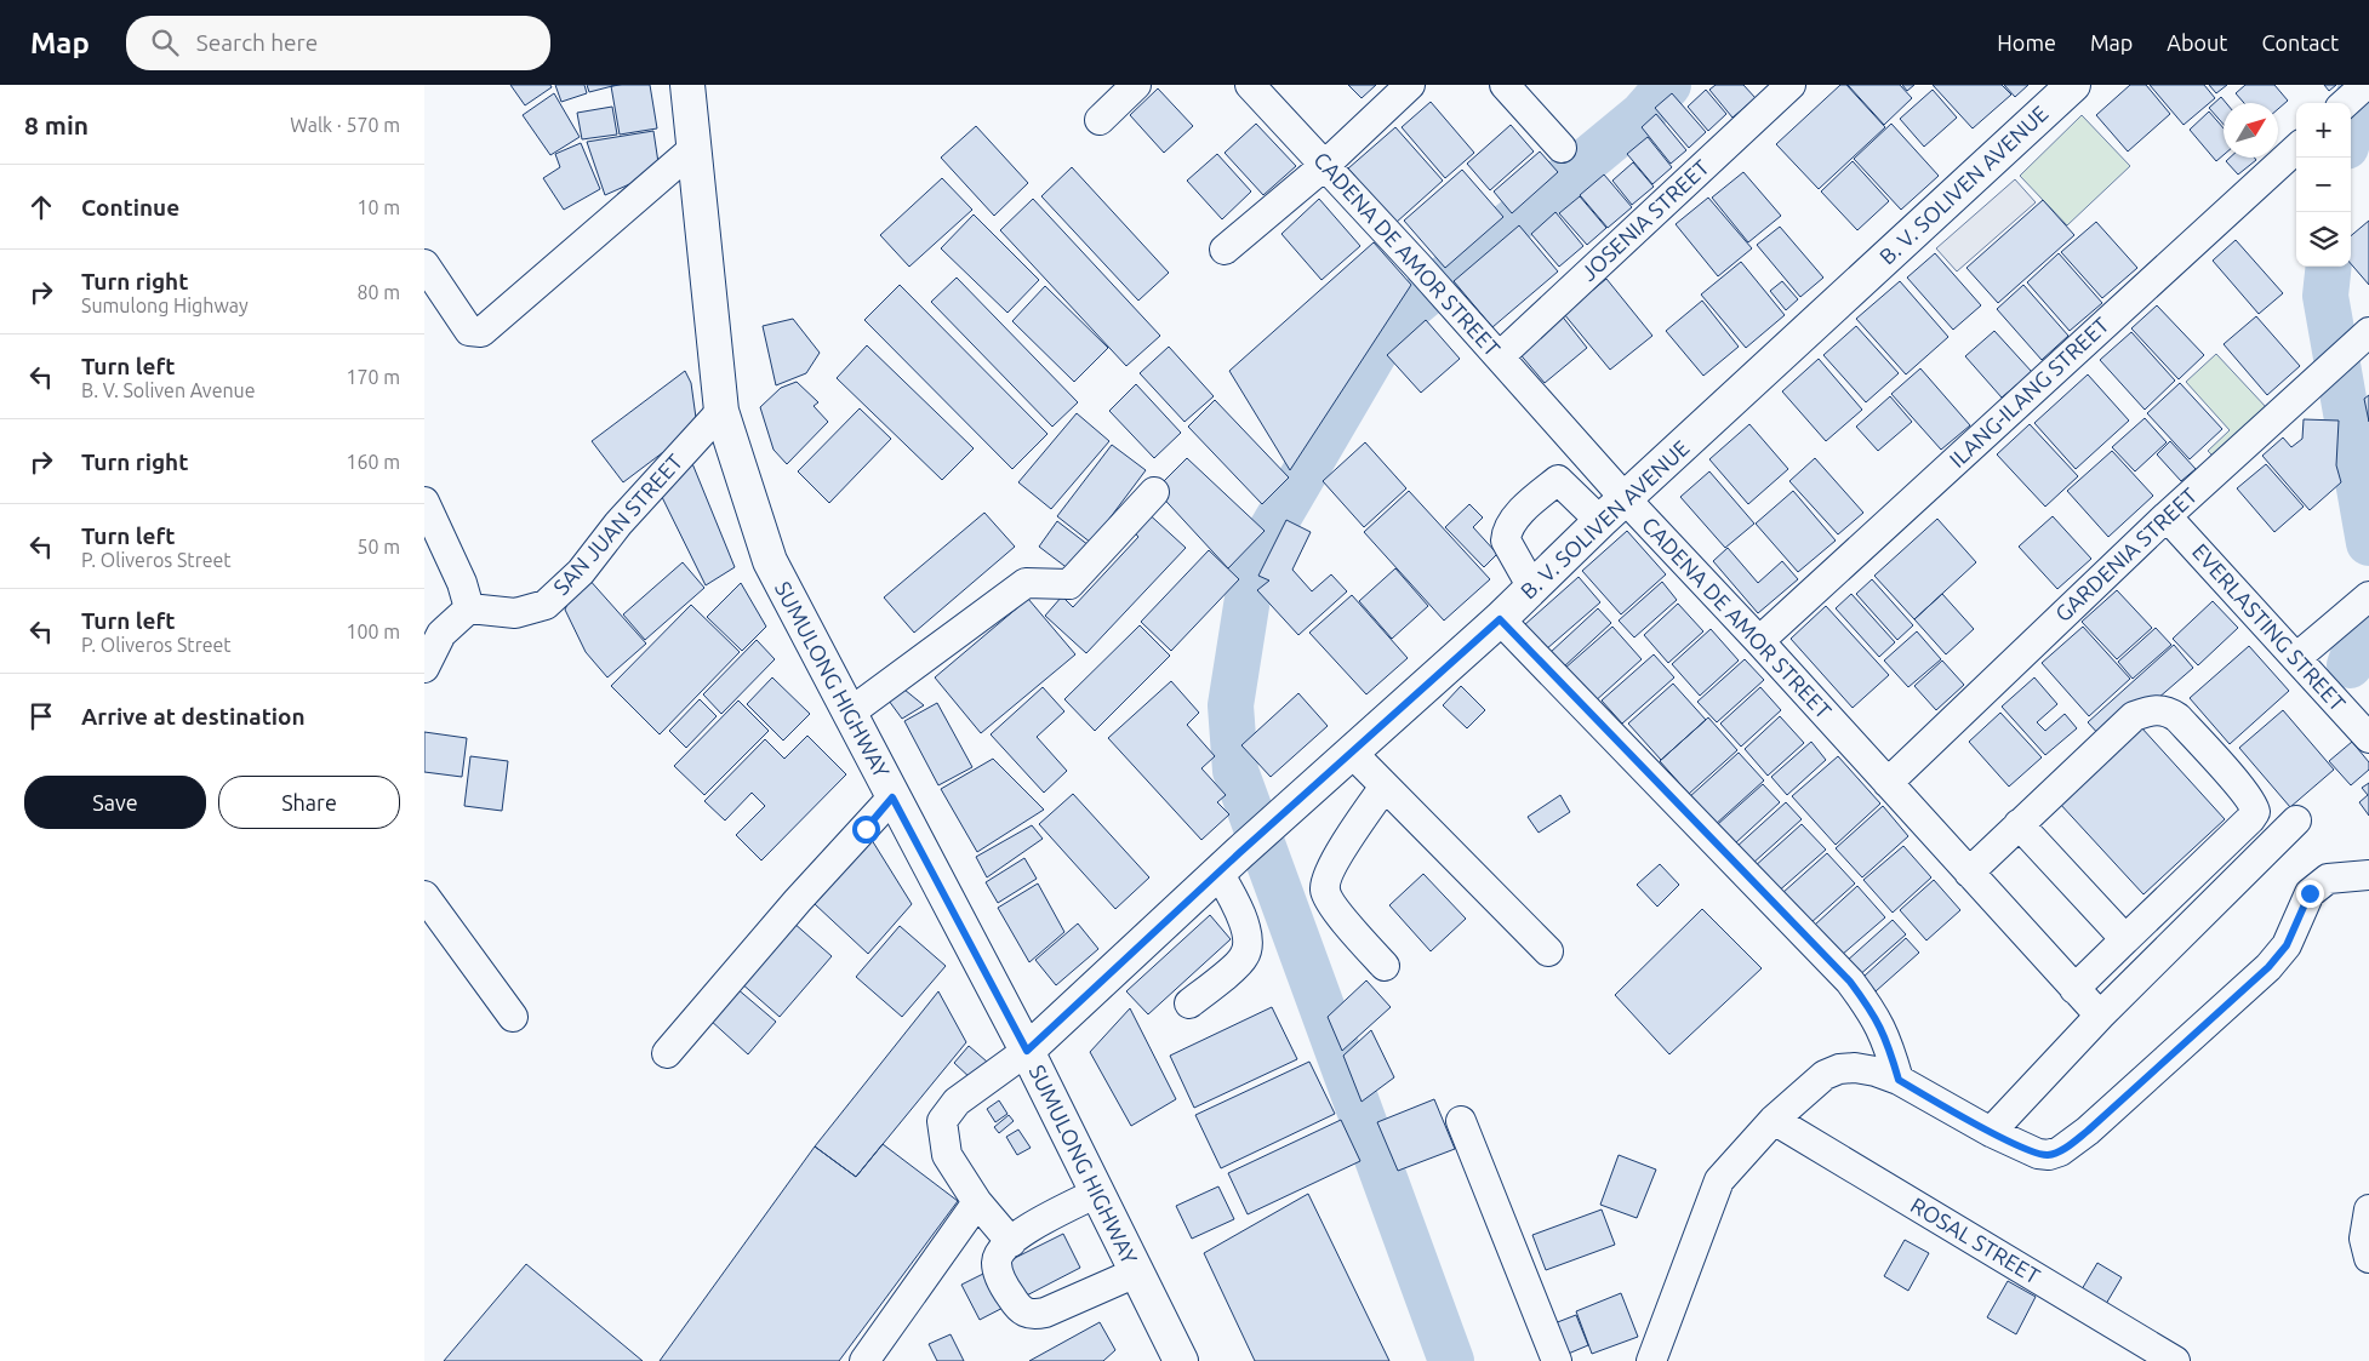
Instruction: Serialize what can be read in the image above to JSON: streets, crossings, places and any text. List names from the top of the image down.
{
  "streets": {
    "main road": ["B. V. SOLIVEN AVENUE", "SUMULONG HIGHWAY"],
    "street": [
      "JOSENIA STREET",
      "CADENA DE AMOR STREET",
      "ILANG-ILANG STREET",
      "SAN JUAN STREET",
      "GARDENIA STREET",
      "EVERLASTING STREET",
      "ROSAL STREET"
    ]
  },
  "crossings": [
    ["B. V. SOLIVEN AVENUE", "CADENA DE AMOR STREET"],
    ["B. V. SOLIVEN AVENUE", "SUMULONG HIGHWAY"],
    ["JOSENIA STREET", "CADENA DE AMOR STREET"],
    ["CADENA DE AMOR STREET", "ILANG-ILANG STREET"],
    ["CADENA DE AMOR STREET", "GARDENIA STREET"],
    ["SAN JUAN STREET", "SUMULONG HIGHWAY"],
    ["GARDENIA STREET", "EVERLASTING STREET"]
  ],
  "north": "top right",
  "page": {
    "header": "Map",
    "search": "Search here",
    "nav": [
      "Home",
      "Map",
      "About",
      "Contact"
    ],
    "heading": ["8 min", "Walk · 570 m"],
    "map_buttons": ["+", "−"],
    "list": [
      ["Continue", "10 m"],
      ["Turn right", "Sumulong Highway", "80 m"],
      ["Turn left", "B. V. Soliven Avenue", "170 m"],
      ["Turn right", "160 m"],
      ["Turn left", "P. Oliveros Street", "50 m"],
      ["Turn left", "P. Oliveros Street", "100 m"],
      "Arrive at destination"
    ],
    "buttons": ["Save", "Share"]
  }
}
